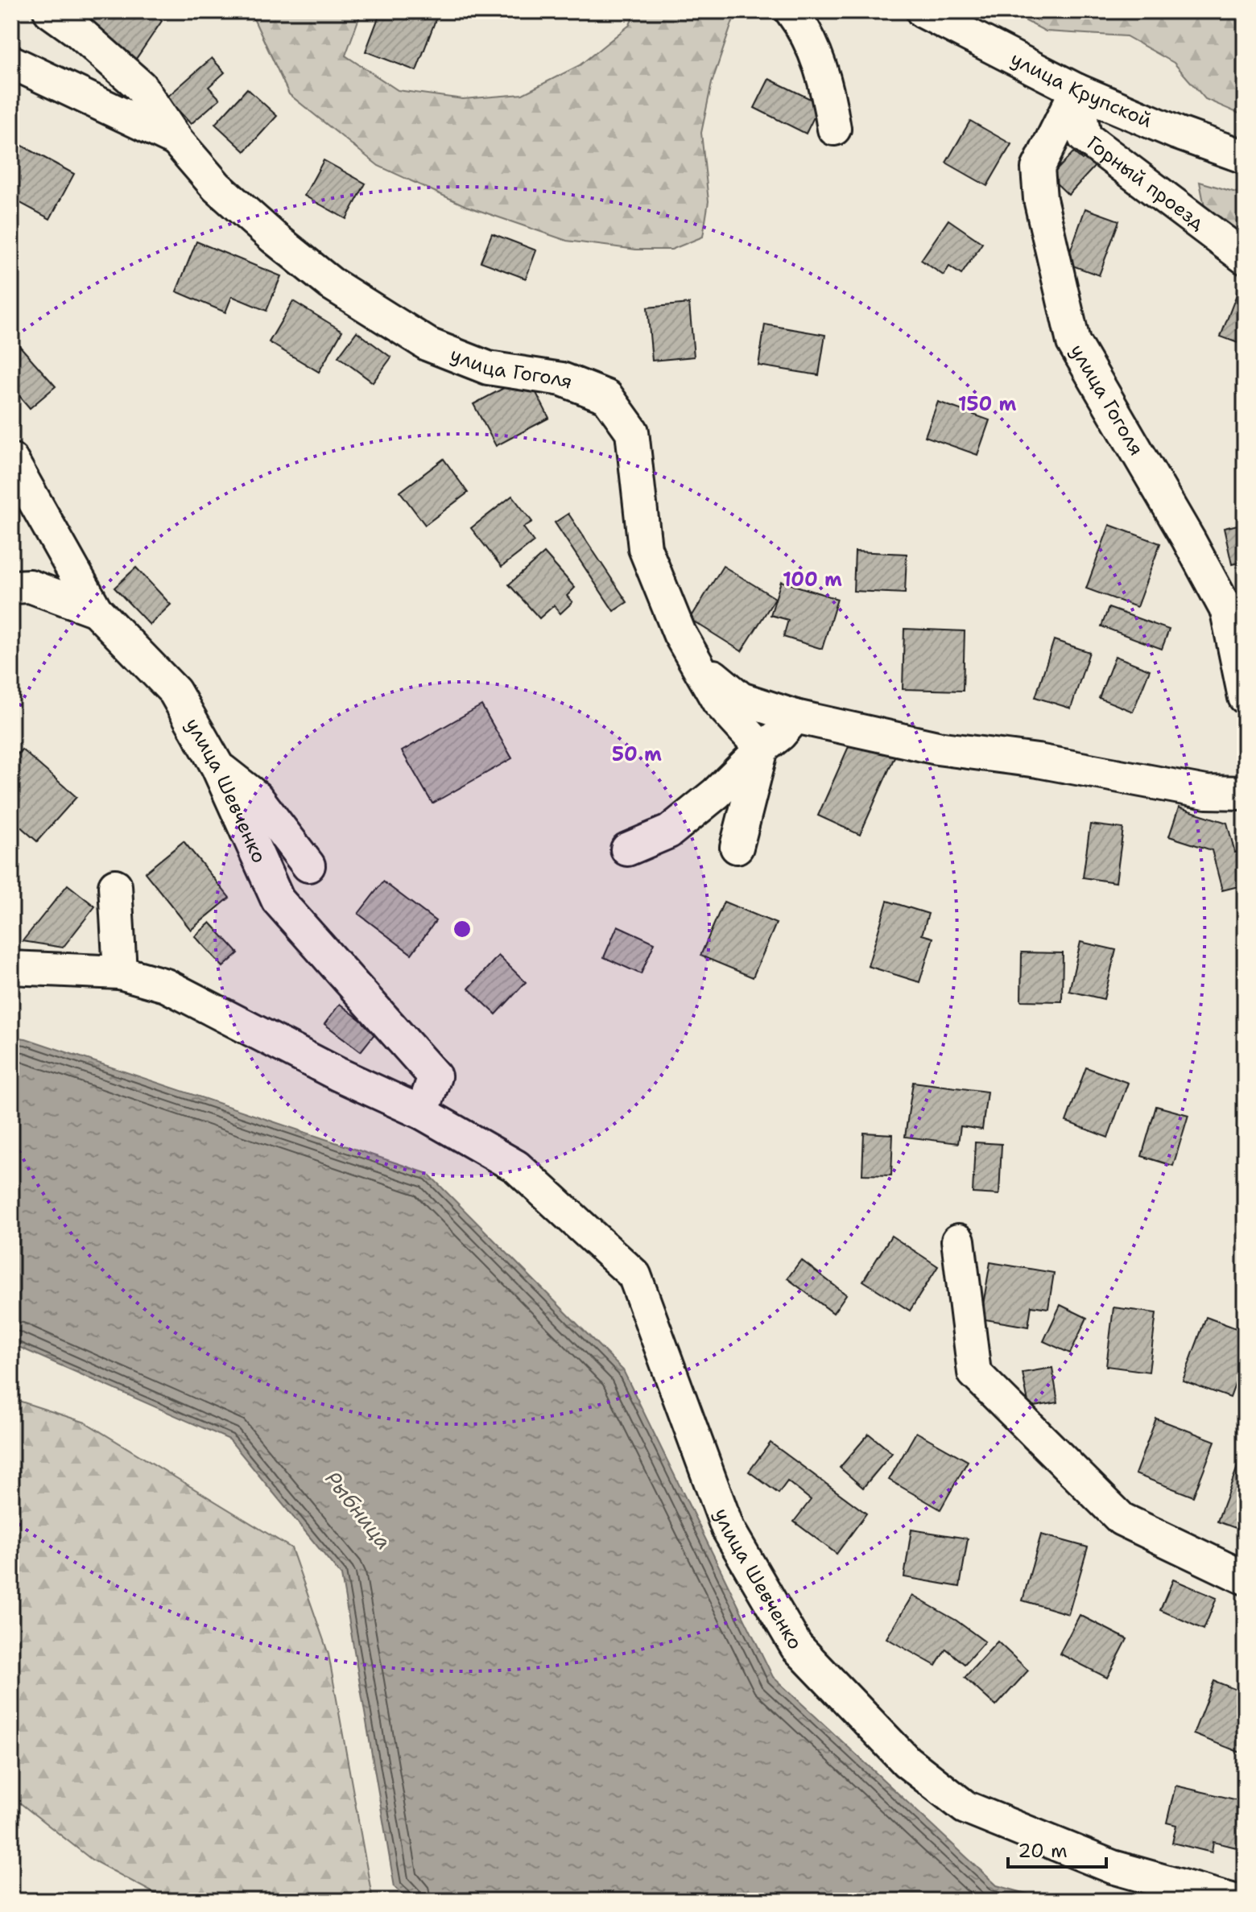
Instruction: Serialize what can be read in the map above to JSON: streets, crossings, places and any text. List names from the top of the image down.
{
  "streets": {
    "street": [
      "улица Крупской",
      "Горный проезд",
      "улица Гоголя",
      "улица Шевченко"
    ]
  },
  "crossings": [
    ["улица Крупской", "Горный проезд"],
    ["улица Крупской", "улица Гоголя"],
    ["Горный проезд", "улица Гоголя"]
  ],
  "water": ["Рыбница"],
  "scale_bar": "20 m",
  "rings": ["150 m", "100 m", "50 m"]
}
